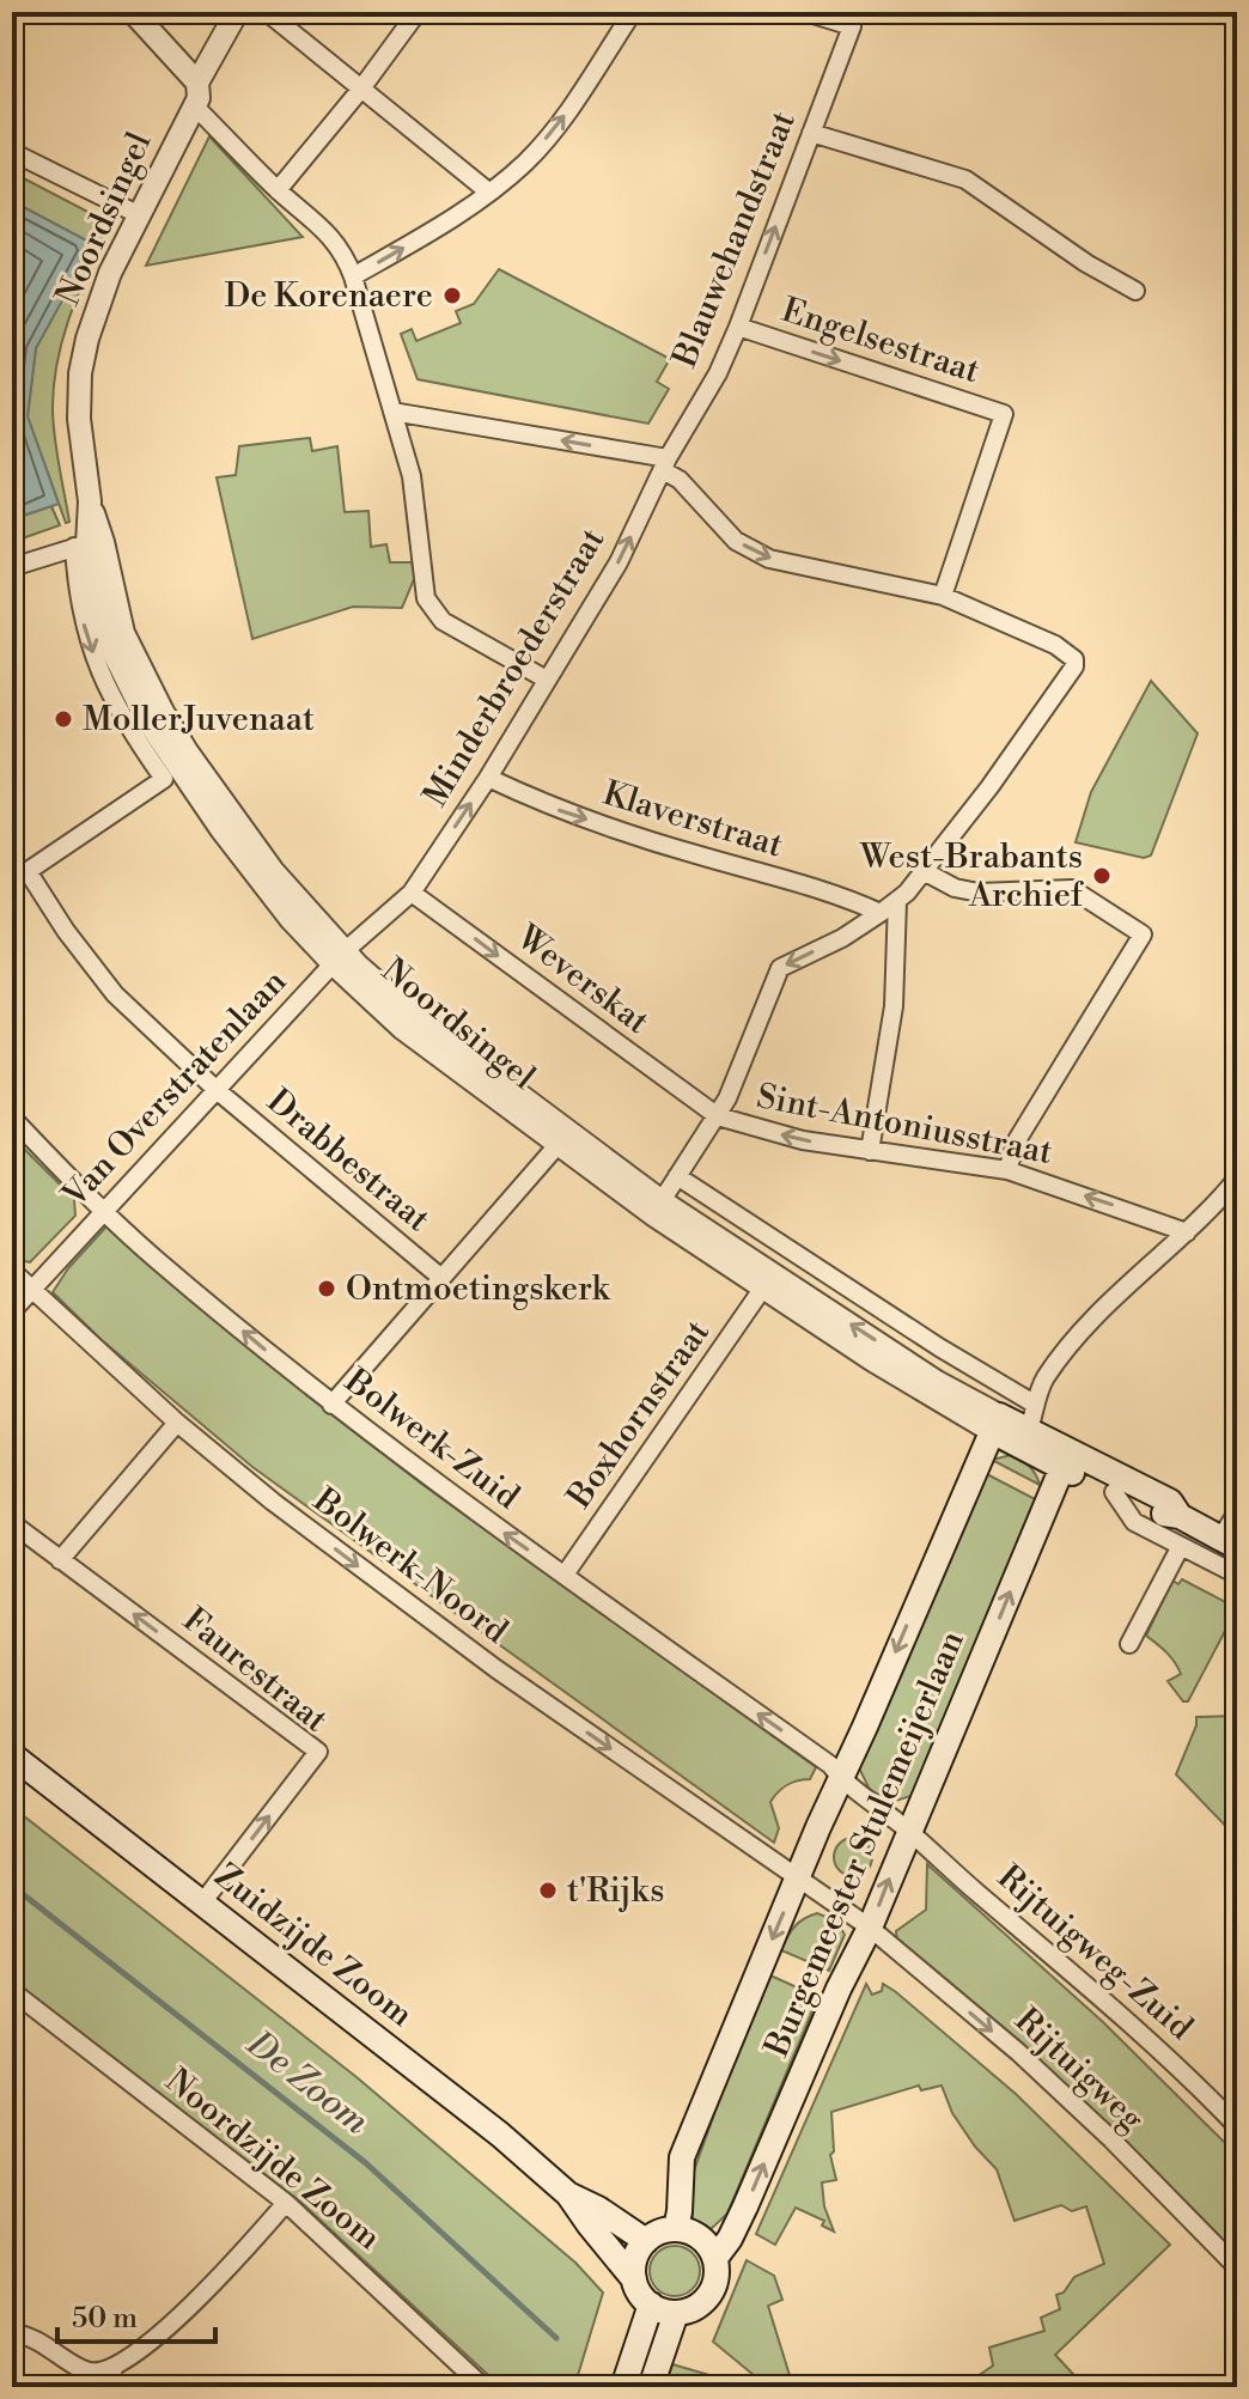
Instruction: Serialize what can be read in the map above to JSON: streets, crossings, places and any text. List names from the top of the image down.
{
  "streets": {
    "main road": ["Burgemeester Stulemeijerlaan", "Zuidzijde Zoom"],
    "street": [
      "Noordsingel",
      "Blauwehandstraat",
      "Engelsestraat",
      "Minderbroederstraat",
      "Klaverstraat",
      "Weverskat",
      "Van Overstratenlaan",
      "Sint-Antoniusstraat",
      "Drabbestraat",
      "Boxhornstraat",
      "Bolwerk-Zuid",
      "Bolwerk-Noord",
      "Faurestraat",
      "Rijtuigweg-Zuid",
      "Rijtuigweg",
      "Noordzijde Zoom"
    ]
  },
  "crossings": [
    ["Noordsingel", "Van Overstratenlaan"],
    ["Noordsingel", "Drabbestraat"],
    ["Noordsingel", "Boxhornstraat"],
    ["Noordsingel", "Burgemeester Stulemeijerlaan"],
    ["Blauwehandstraat", "Engelsestraat"],
    ["Blauwehandstraat", "Minderbroederstraat"],
    ["Minderbroederstraat", "Klaverstraat"],
    ["Minderbroederstraat", "Weverskat"],
    ["Weverskat", "Sint-Antoniusstraat"],
    ["Van Overstratenlaan", "Drabbestraat"],
    ["Van Overstratenlaan", "Bolwerk-Zuid"],
    ["Van Overstratenlaan", "Bolwerk-Noord"],
    ["Boxhornstraat", "Bolwerk-Zuid"],
    ["Bolwerk-Zuid", "Burgemeester Stulemeijerlaan"],
    ["Bolwerk-Zuid", "Rijtuigweg-Zuid"],
    ["Bolwerk-Noord", "Burgemeester Stulemeijerlaan"],
    ["Bolwerk-Noord", "Rijtuigweg"],
    ["Faurestraat", "Zuidzijde Zoom"],
    ["Burgemeester Stulemeijerlaan", "Zuidzijde Zoom"],
    ["Burgemeester Stulemeijerlaan", "Rijtuigweg-Zuid"],
    ["Burgemeester Stulemeijerlaan", "Rijtuigweg"]
  ],
  "one_way": [
    "Blauwehandstraat",
    "Minderbroederstraat",
    "Klaverstraat",
    "Weverskat",
    "Bolwerk-Zuid",
    "Bolwerk-Noord",
    "Rijtuigweg"
  ],
  "water": ["De Zoom"],
  "places": [
    "De Korenaere",
    "MollerJuvenaat",
    "West-Brabants Archief",
    "Ontmoetingskerk",
    "t'Rijks"
  ],
  "scale_bar": "50 m"
}
